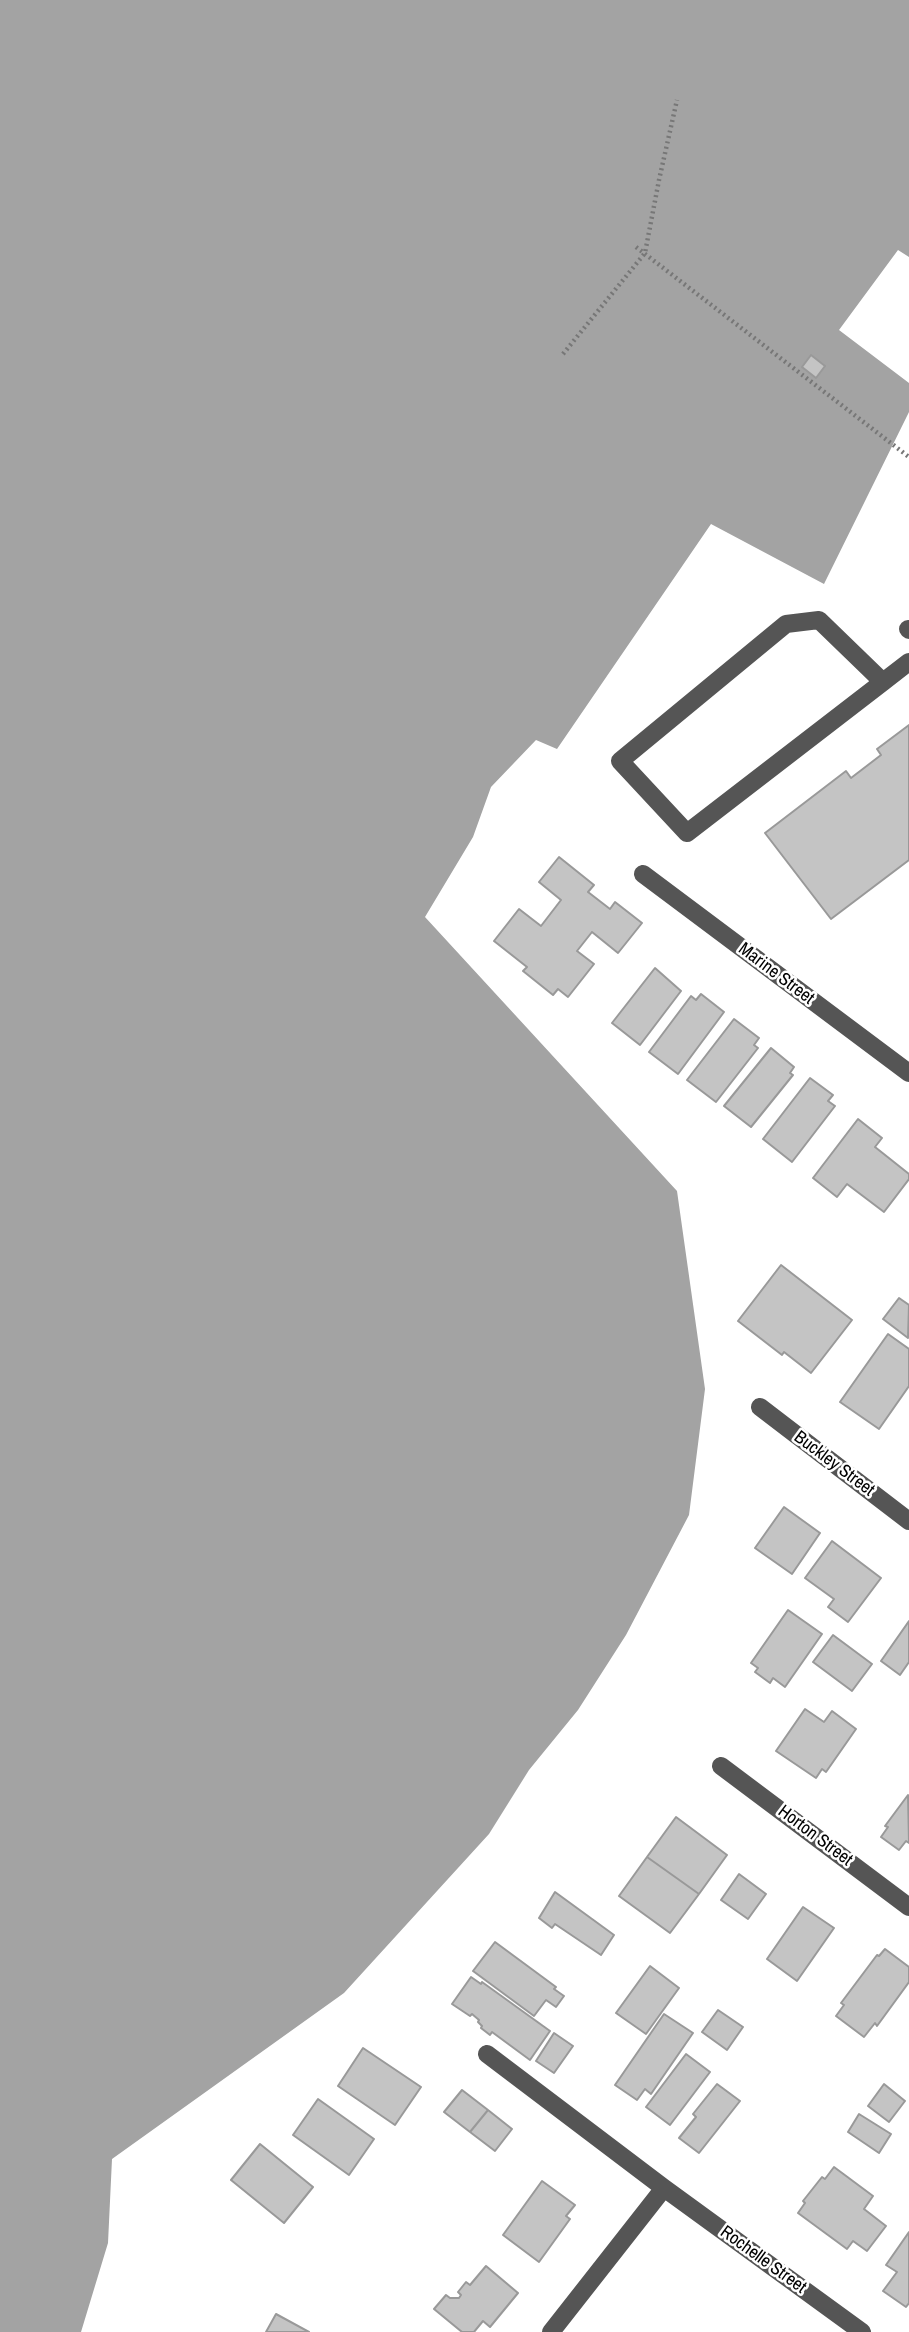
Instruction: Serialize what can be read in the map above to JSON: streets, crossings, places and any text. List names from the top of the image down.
{
  "streets": {
    "street": [
      "Marine Street",
      "Buckley Street",
      "Horton Street",
      "Rochelle Street"
    ]
  }
}
